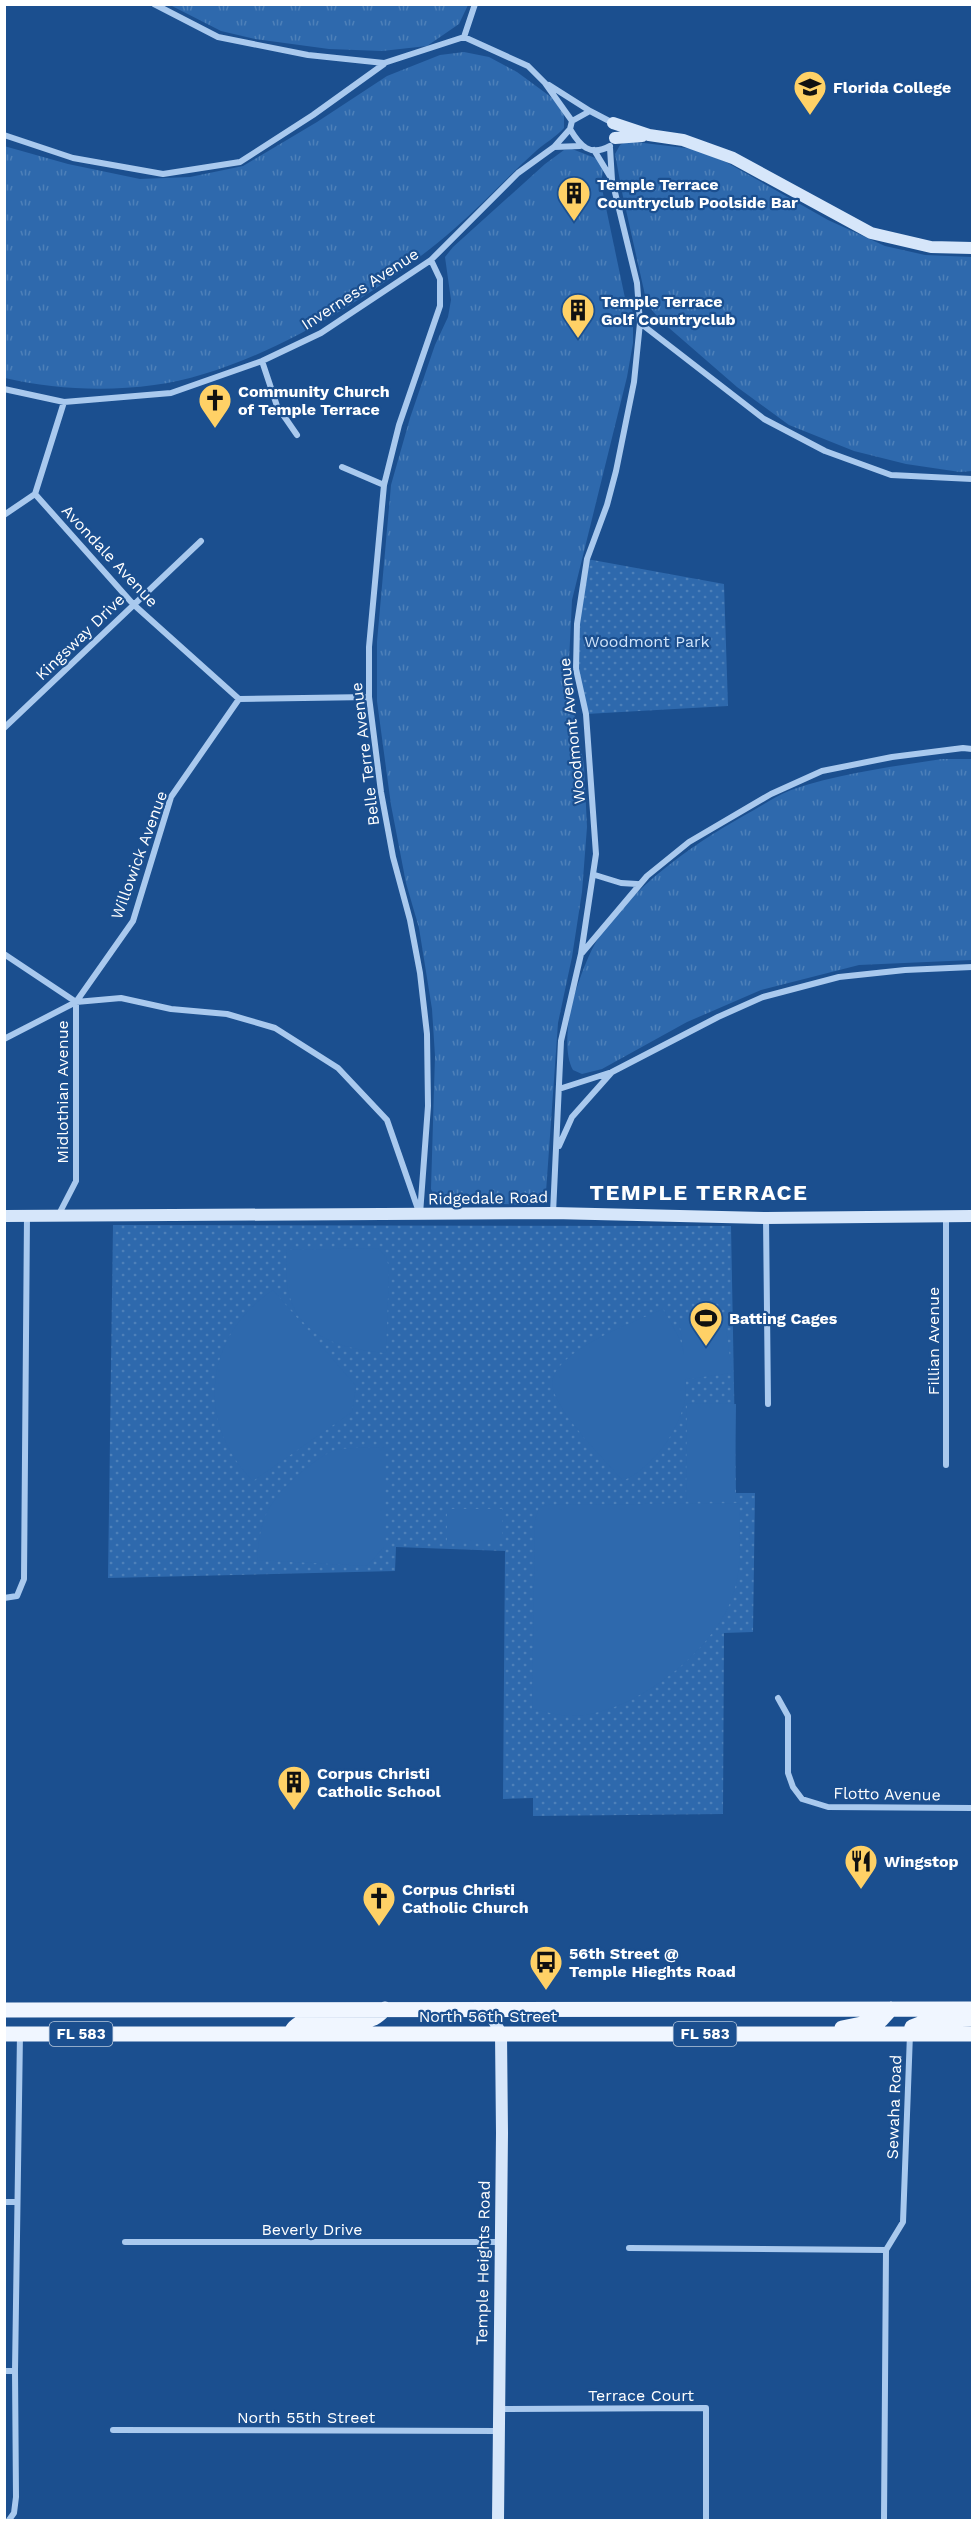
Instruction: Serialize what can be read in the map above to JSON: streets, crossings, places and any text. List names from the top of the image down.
{
  "streets": {
    "main road": ["North 56th Street", "FL 583"],
    "street": [
      "Inverness Avenue",
      "Avondale Avenue",
      "Kingsway Drive",
      "Woodmont Avenue",
      "Belle Terre Avenue",
      "Willowick Avenue",
      "Midlothian Avenue",
      "Ridgedale Road",
      "Fillian Avenue",
      "Flotto Avenue",
      "Sewaha Road",
      "Beverly Drive",
      "Temple Heights Road",
      "Terrace Court",
      "North 55th Street"
    ]
  },
  "crossings": [
    ["Inverness Avenue", "Woodmont Avenue"],
    ["Inverness Avenue", "Belle Terre Avenue"],
    ["Avondale Avenue", "Kingsway Drive"],
    ["Avondale Avenue", "Willowick Avenue"],
    ["Woodmont Avenue", "Ridgedale Road"],
    ["Belle Terre Avenue", "Ridgedale Road"],
    ["Willowick Avenue", "Midlothian Avenue"],
    ["Midlothian Avenue", "Ridgedale Road"],
    ["Ridgedale Road", "Fillian Avenue"],
    ["North 56th Street", "Sewaha Road"],
    ["North 56th Street", "Temple Heights Road"],
    ["Beverly Drive", "Temple Heights Road"],
    ["Temple Heights Road", "Terrace Court"],
    ["Temple Heights Road", "North 55th Street"]
  ],
  "districts": ["TEMPLE TERRACE"],
  "parks": ["Woodmont Park"],
  "places": {
    "school or university": ["Florida College"],
    "building": ["Temple Terrace Countryclub Poolside Bar", "Temple Terrace Golf Countryclub", "Corpus Christi Catholic School"],
    "church": ["Community Church of Temple Terrace", "Corpus Christi Catholic Church"],
    "sports": ["Batting Cages"],
    "restaurant": ["Wingstop"],
    "bus stop": ["56th Street @ Temple Hieghts Road"]
  }
}
